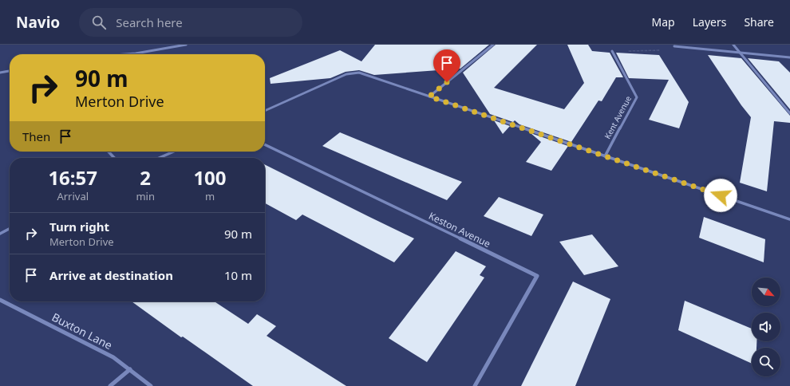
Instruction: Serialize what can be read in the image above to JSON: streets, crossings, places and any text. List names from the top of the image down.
{
  "streets": {
    "street": ["Kent Avenue", "Keston Avenue", "Buxton Lane"]
  },
  "north": "bottom right",
  "page": {
    "header": "Navio",
    "search": "Search here",
    "nav": ["Map", "Layers", "Share"],
    "turn": ["90 m", "Merton Drive"],
    "then": "Then",
    "eta": [
      "16:57",
      "Arrival",
      "2",
      "min",
      "100",
      "m"
    ],
    "list": [
      {
        "name": "Turn right",
        "note": "Merton Drive",
        "value": "90 m"
      },
      {
        "name": "Arrive at destination",
        "value": "10 m"
      }
    ]
  }
}
